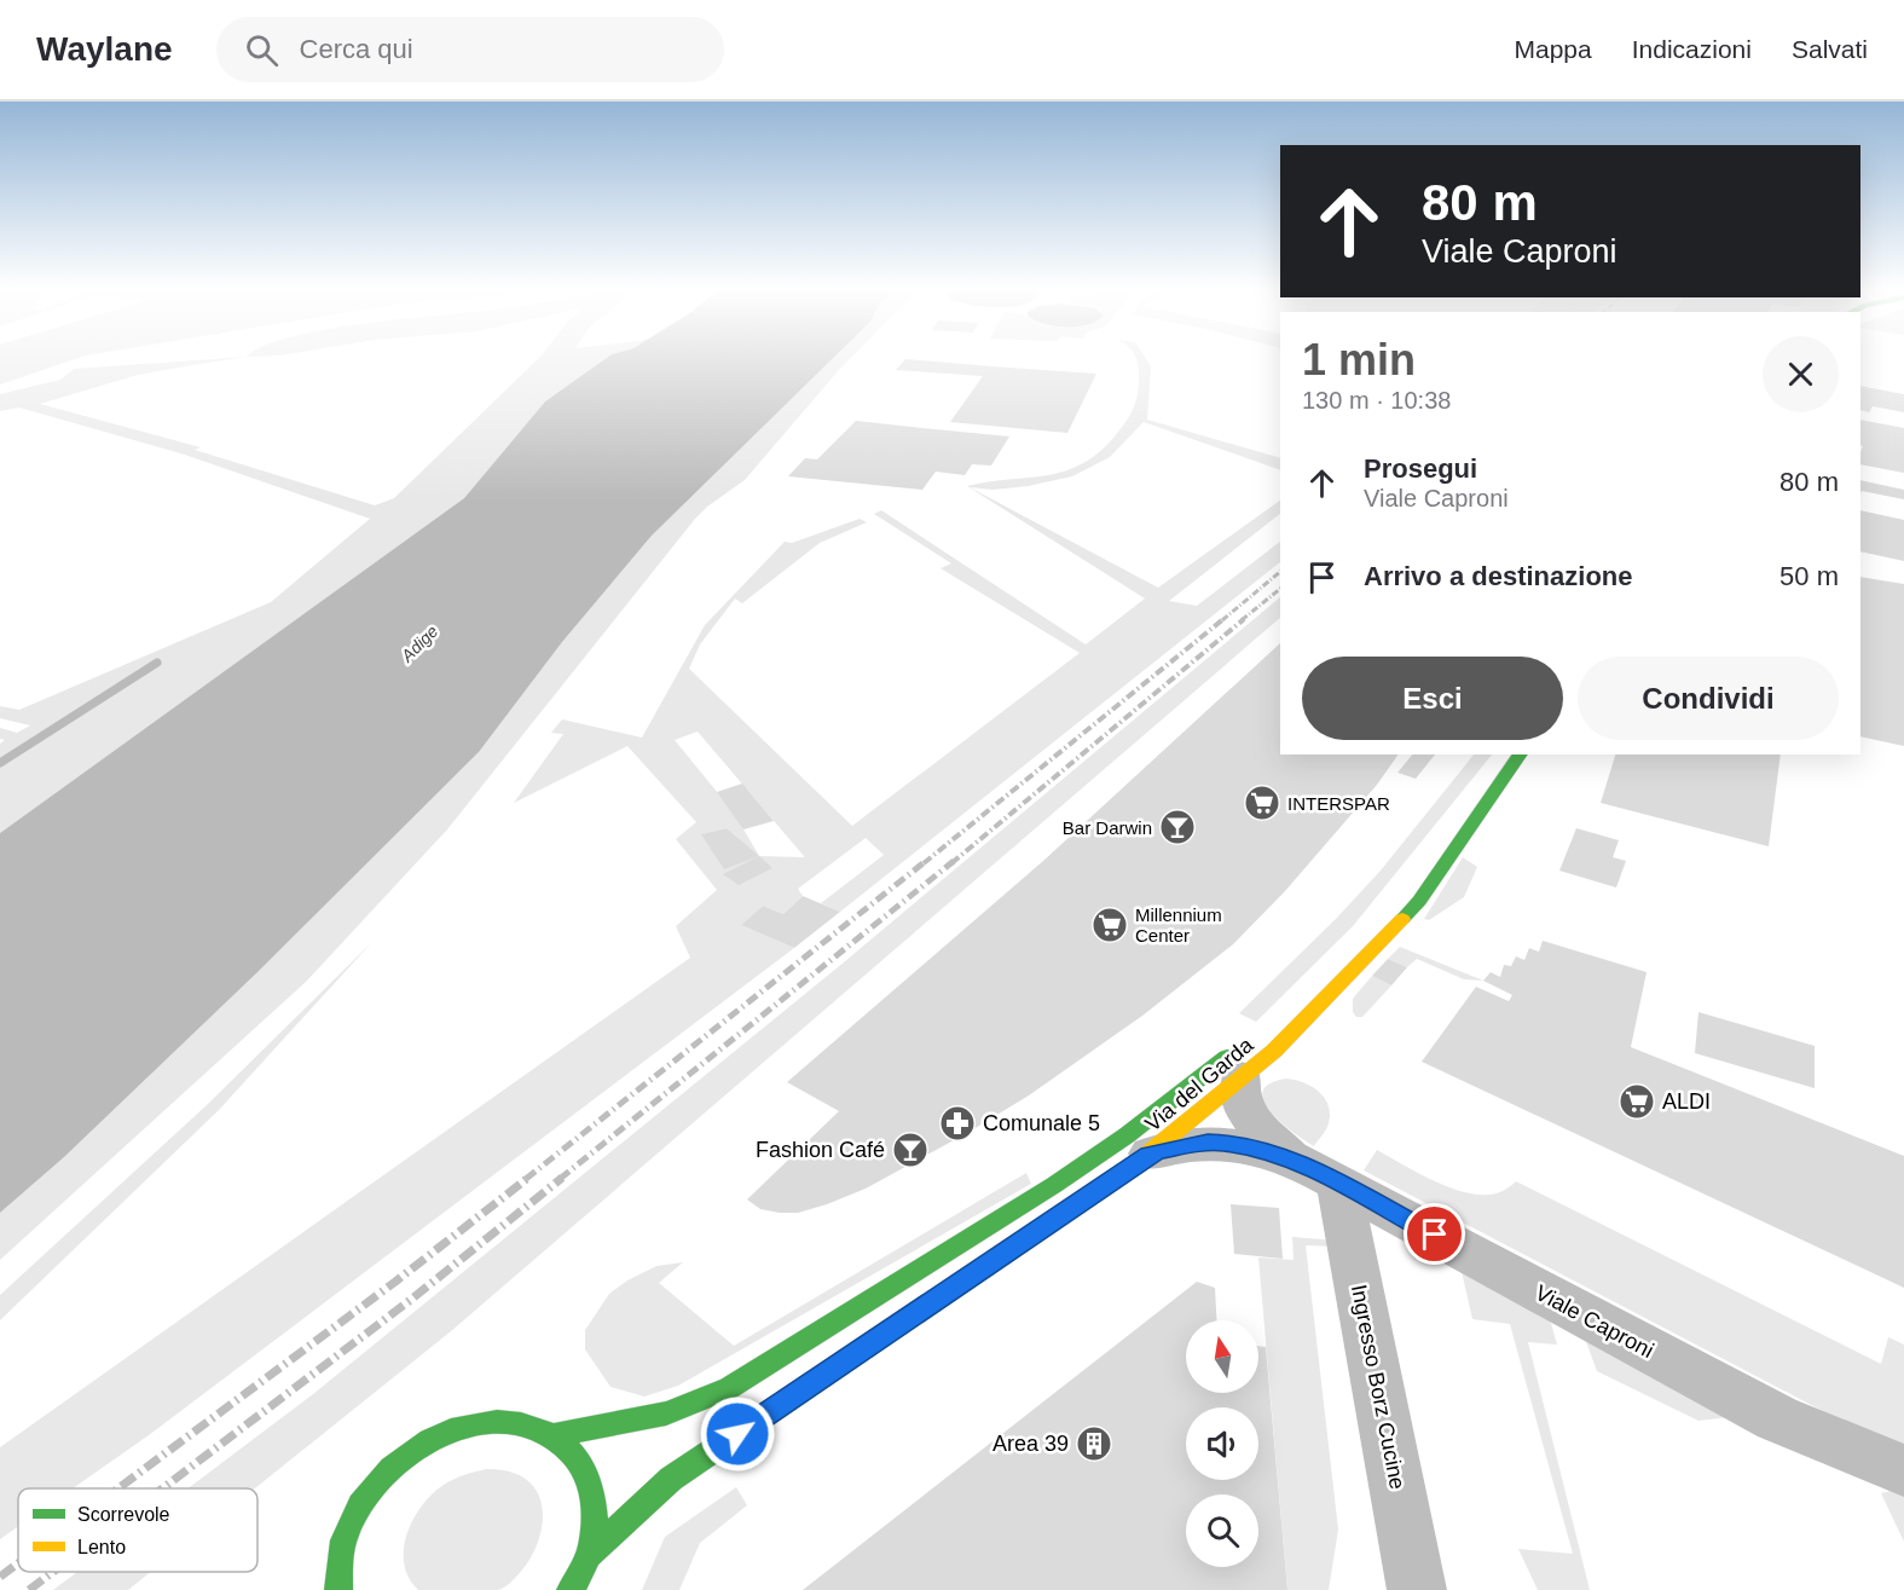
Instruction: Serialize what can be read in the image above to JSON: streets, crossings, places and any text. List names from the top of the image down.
{
  "streets": {
    "main road": ["Via del Garda"],
    "street": ["Viale Caproni", "Ingresso Borz Cucine"]
  },
  "crossings": [
    ["Via del Garda", "Viale Caproni"],
    ["Viale Caproni", "Ingresso Borz Cucine"]
  ],
  "water": ["Adige"],
  "places": {
    "supermarket": ["INTERSPAR", "Millennium Center", "ALDI"],
    "bar": ["Bar Darwin", "Fashion Café"],
    "pharmacy": ["Comunale 5"],
    "building": ["Area 39"]
  },
  "legend": ["Scorrevole", "Lento"],
  "north": "top",
  "page": {
    "header": "Waylane",
    "search": "Cerca qui",
    "nav": ["Mappa", "Indicazioni", "Salvati"],
    "turn": ["80 m", "Viale Caproni"],
    "heading": ["1 min", "130 m · 10:38"],
    "list": [
      {
        "name": "Prosegui",
        "note": "Viale Caproni",
        "value": "80 m"
      },
      {
        "name": "Arrivo a destinazione",
        "value": "50 m"
      }
    ],
    "buttons": ["Esci", "Condividi"]
  }
}
